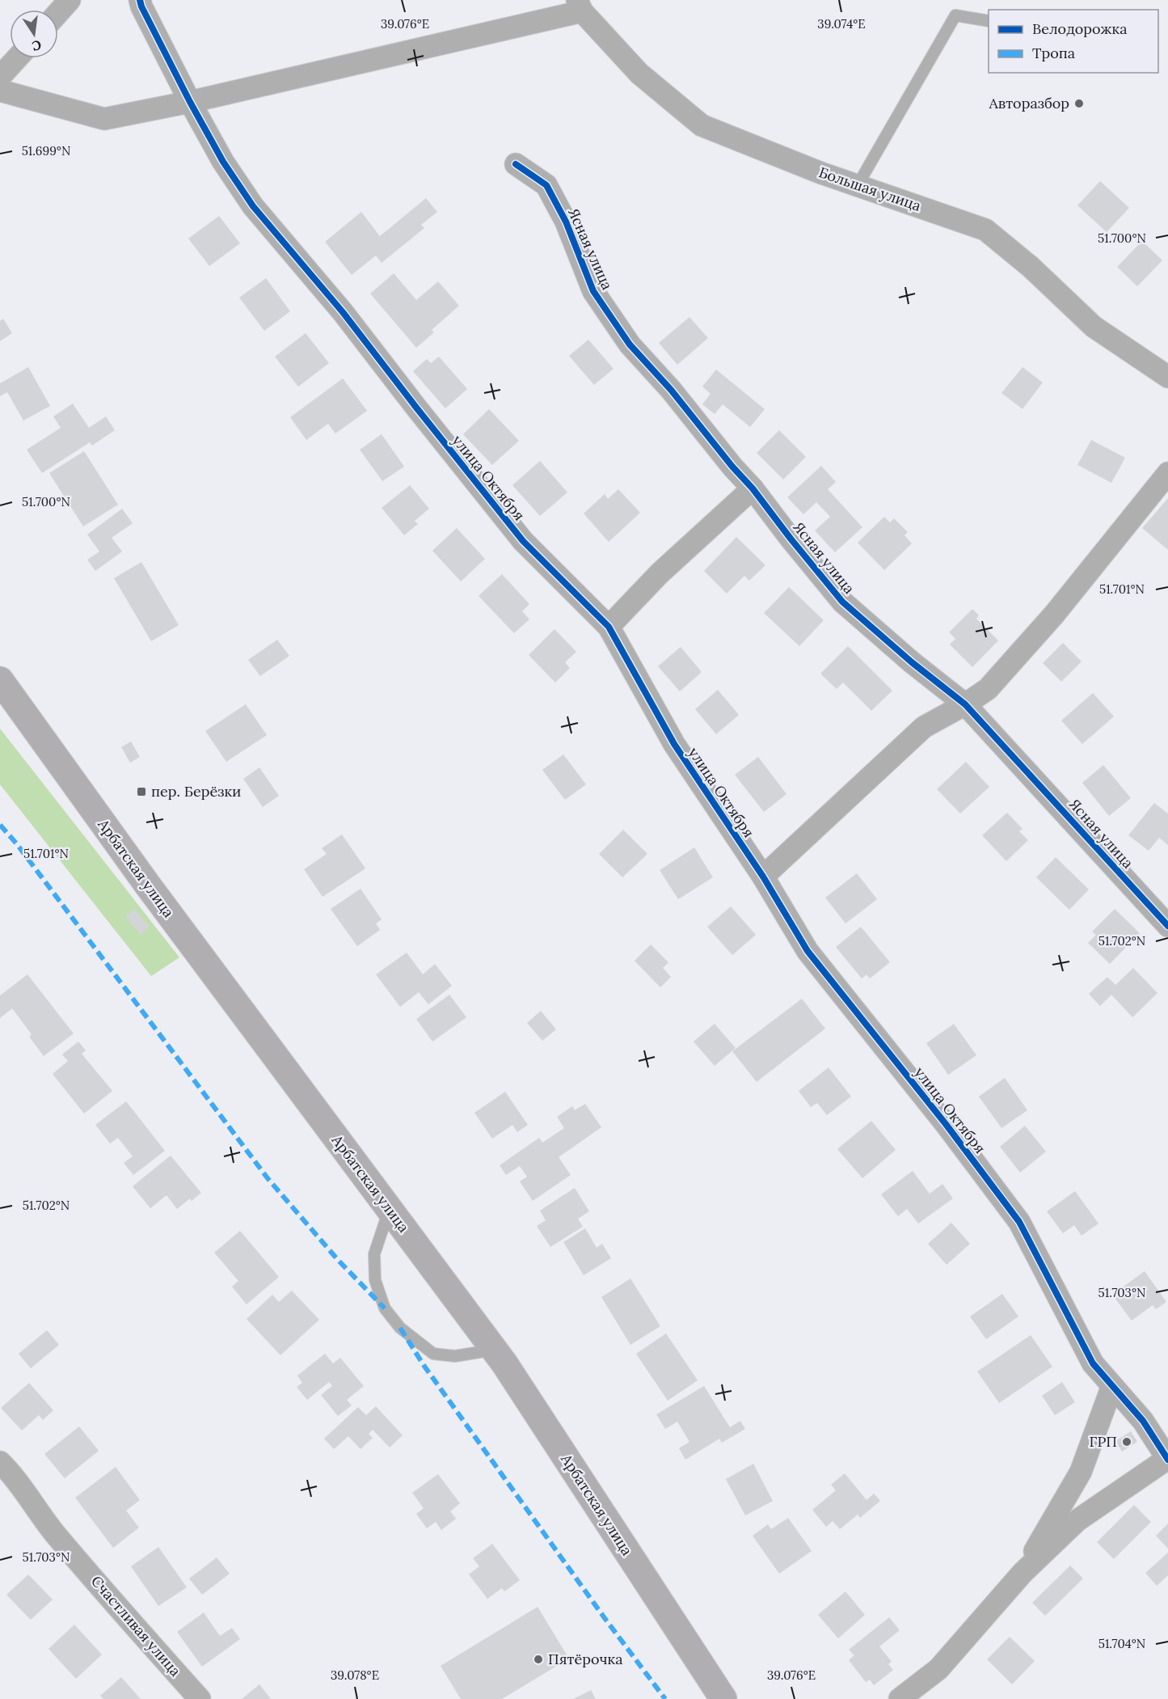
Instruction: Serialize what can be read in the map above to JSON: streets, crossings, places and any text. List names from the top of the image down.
{
  "streets": {
    "main road": ["Арбатская улица"],
    "street": [
      "Большая улица",
      "Ясная улица",
      "улица Октября",
      "Счастливая улица"
    ]
  },
  "places": {
    "other": ["Авторазбор", "ГРП", "Пятёрочка"],
    "transit": ["пер. Берёзки"]
  },
  "legend": ["Велодорожка", "Тропа"],
  "north": "bottom",
  "coordinates": [
    "39.076°E",
    "39.074°E",
    "51.699°N",
    "51.700°N",
    "51.701°N",
    "51.702°N",
    "51.703°N",
    "51.704°N",
    "39.078°E"
  ]
}
